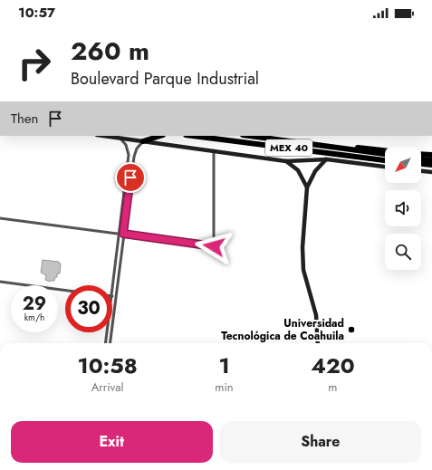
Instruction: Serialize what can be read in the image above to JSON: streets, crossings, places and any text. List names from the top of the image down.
{
  "streets": {
    "highway": ["MEX 40"]
  },
  "places": ["Universidad Tecnológica de Coahuila"],
  "north": "bottom left",
  "page": {
    "status": "10:57",
    "turn": ["260 m", "Boulevard Parque Industrial"],
    "then": "Then",
    "speed": "29 km/h",
    "limit": "30",
    "eta": [
      "10:58",
      "Arrival",
      "1",
      "min",
      "420",
      "m"
    ],
    "buttons": ["Exit", "Share"]
  }
}
